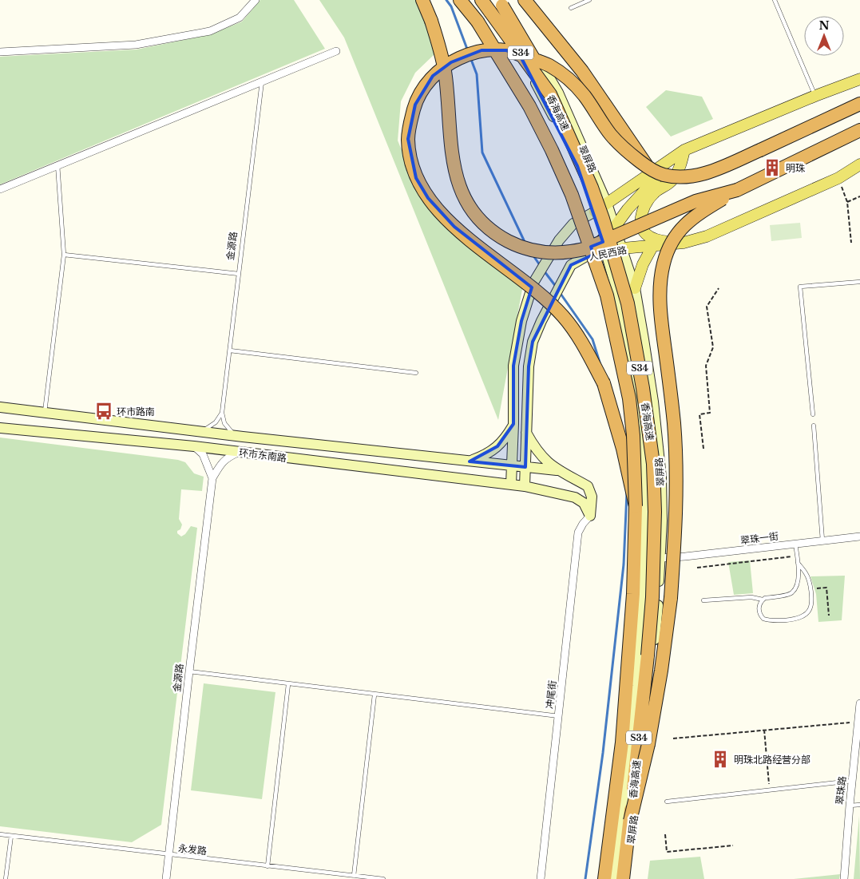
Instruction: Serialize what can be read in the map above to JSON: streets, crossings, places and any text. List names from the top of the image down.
{
  "streets": {
    "highway": ["S34", "香海高速"],
    "main road": ["翠屏路", "人民西路", "环市东南路"],
    "street": [
      "金源路",
      "翠珠一街",
      "冲尾街",
      "翠珠路"
    ],
    "lane": ["永发路"]
  },
  "crossings": [
    ["翠屏路", "人民西路"],
    ["翠屏路", "翠珠一街"],
    ["金源路", "永发路"],
    ["人民西路", "环市东南路"],
    ["环市东南路", "冲尾街"]
  ],
  "places": {
    "building": ["明珠", "明珠北路经营分部"],
    "bus stop": ["环市路南"]
  },
  "north": "top"
}
